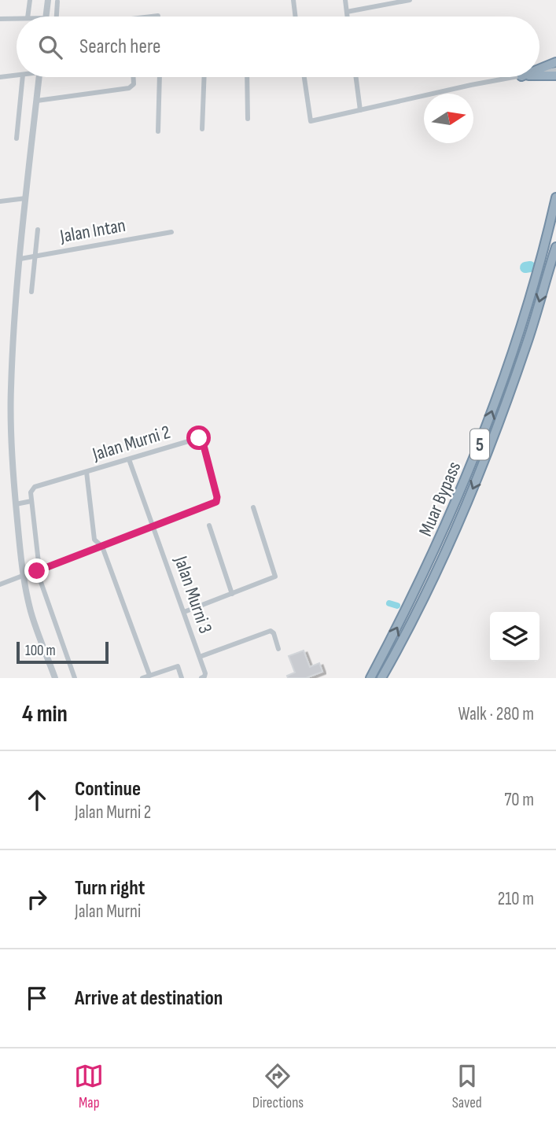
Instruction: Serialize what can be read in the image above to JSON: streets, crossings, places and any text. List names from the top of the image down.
{
  "streets": {
    "highway": ["5", "Muar Bypass"],
    "street": ["Jalan Intan", "Jalan Murni 2", "Jalan Murni 3"]
  },
  "crossings": [
    ["Jalan Murni 2", "Jalan Murni 3"]
  ],
  "scale_bar": "100 m",
  "north": "right",
  "page": {
    "search": "Search here",
    "scale": "100 m",
    "heading": ["4 min", "Walk · 280 m"],
    "list": [
      ["Continue", "Jalan Murni 2", "70 m"],
      ["Turn right", "Jalan Murni", "210 m"],
      "Arrive at destination"
    ],
    "nav": ["Map", "Directions", "Saved"]
  }
}
